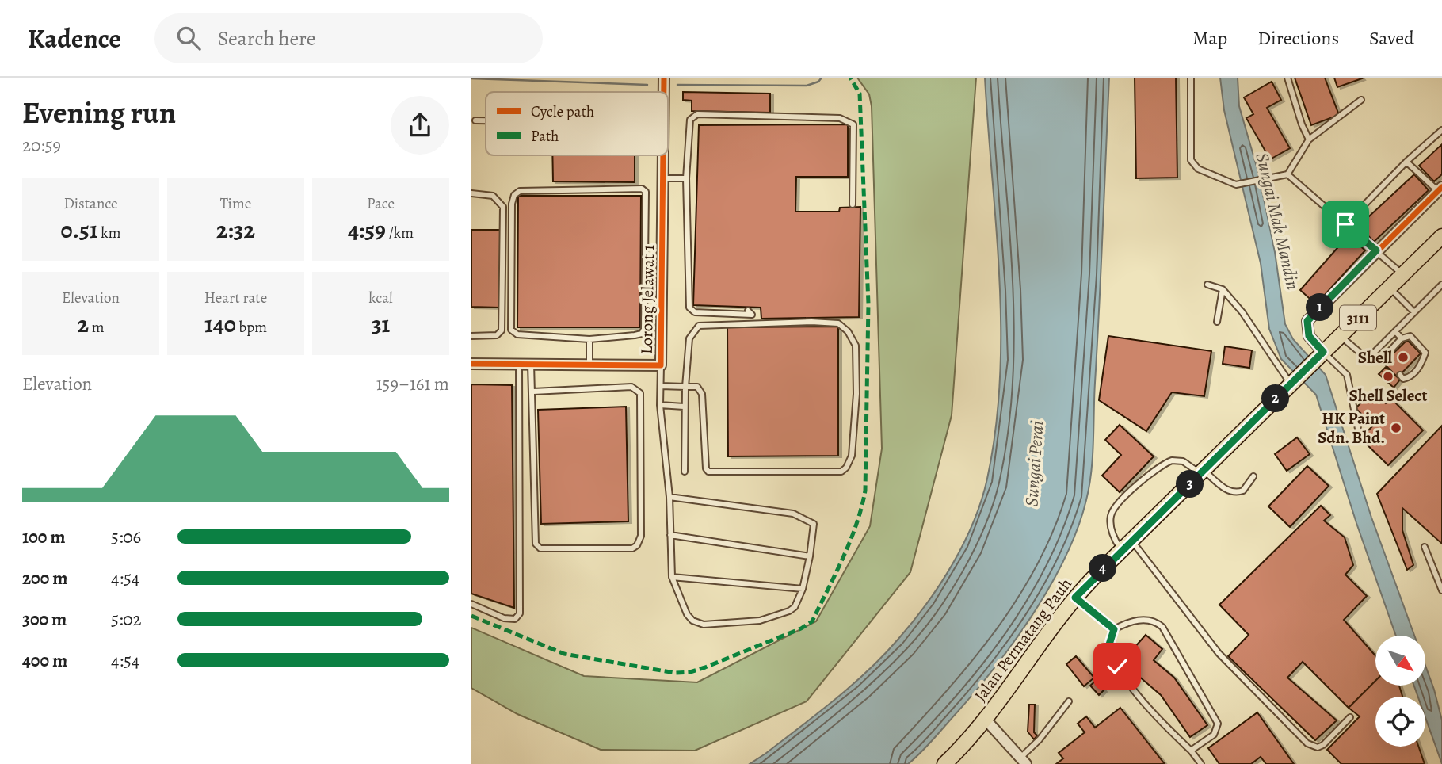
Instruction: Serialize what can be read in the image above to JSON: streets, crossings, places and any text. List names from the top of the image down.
{
  "streets": {
    "main road": ["3111", "Jalan Permatang Pauh"],
    "street": ["Lorong Jelawat 1"]
  },
  "water": ["Sungai Mak Mandin", "Sungai Perai"],
  "places": ["Shell", "Shell Select", "HK Paint Sdn. Bhd."],
  "legend": ["Cycle path", "Path"],
  "north": "bottom right",
  "page": {
    "header": "Kadence",
    "search": "Search here",
    "nav": ["Map", "Directions", "Saved"],
    "heading": ["Evening run", "20:59"],
    "stats": [
      ["Distance", "0.51 km"],
      ["Time", "2:32"],
      ["Pace", "4:59 /km"],
      ["Elevation", "2 m"],
      ["Heart rate", "140 bpm"],
      ["kcal", "31"]
    ],
    "pins": [
      "1",
      "2",
      "3",
      "4"
    ],
    "chart": ["Elevation", "159–161 m"],
    "list": [
      {
        "name": "100 m",
        "note": "5:06"
      },
      {
        "name": "200 m",
        "note": "4:54"
      },
      {
        "name": "300 m",
        "note": "5:02"
      },
      {
        "name": "400 m",
        "note": "4:54"
      }
    ]
  }
}
